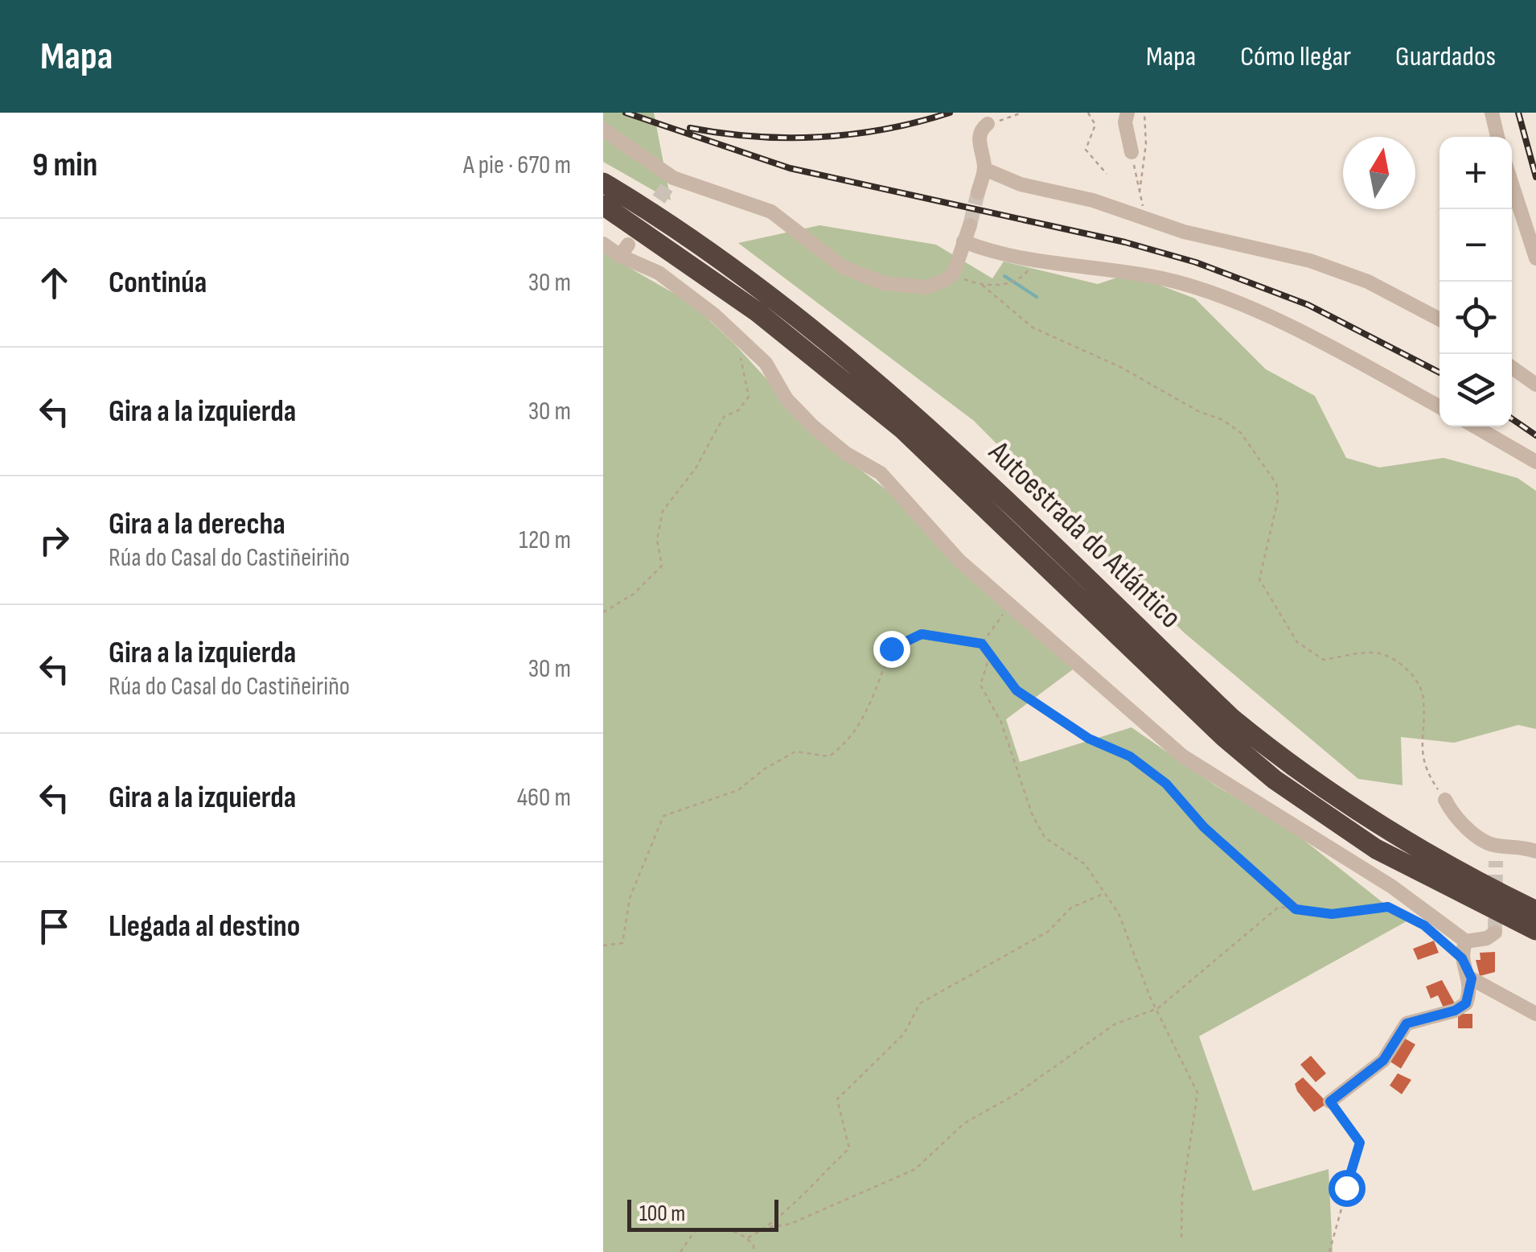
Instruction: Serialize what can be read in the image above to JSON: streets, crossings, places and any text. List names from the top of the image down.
{
  "streets": {
    "highway": ["Autoestrada do Atlántico"]
  },
  "scale_bar": "100 m",
  "north": "top",
  "page": {
    "header": "Mapa",
    "nav": ["Mapa", "Cómo llegar", "Guardados"],
    "heading": ["9 min", "A pie · 670 m"],
    "map_buttons": ["+", "−"],
    "list": [
      ["Continúa", "30 m"],
      ["Gira a la izquierda", "30 m"],
      ["Gira a la derecha", "Rúa do Casal do Castiñeiriño", "120 m"],
      ["Gira a la izquierda", "Rúa do Casal do Castiñeiriño", "30 m"],
      ["Gira a la izquierda", "460 m"],
      "Llegada al destino"
    ],
    "scale": "100 m"
  }
}
